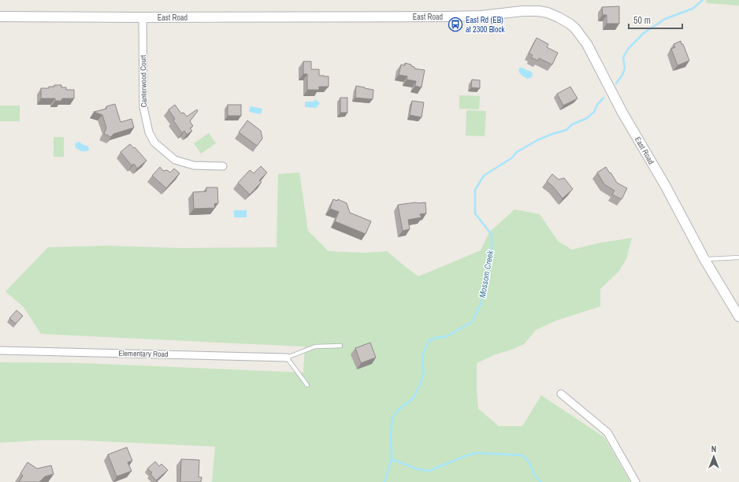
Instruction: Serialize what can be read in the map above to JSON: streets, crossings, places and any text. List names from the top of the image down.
{
  "streets": {
    "main road": ["East Road"],
    "street": ["Canterwood Court", "Elementary Road"]
  },
  "crossings": [
    ["East Road", "Canterwood Court"]
  ],
  "water": ["Mossom Creek"],
  "places": {
    "bus stop": ["East Rd (EB) at 2300 Block"]
  },
  "scale_bar": "50 m",
  "north": "top"
}
